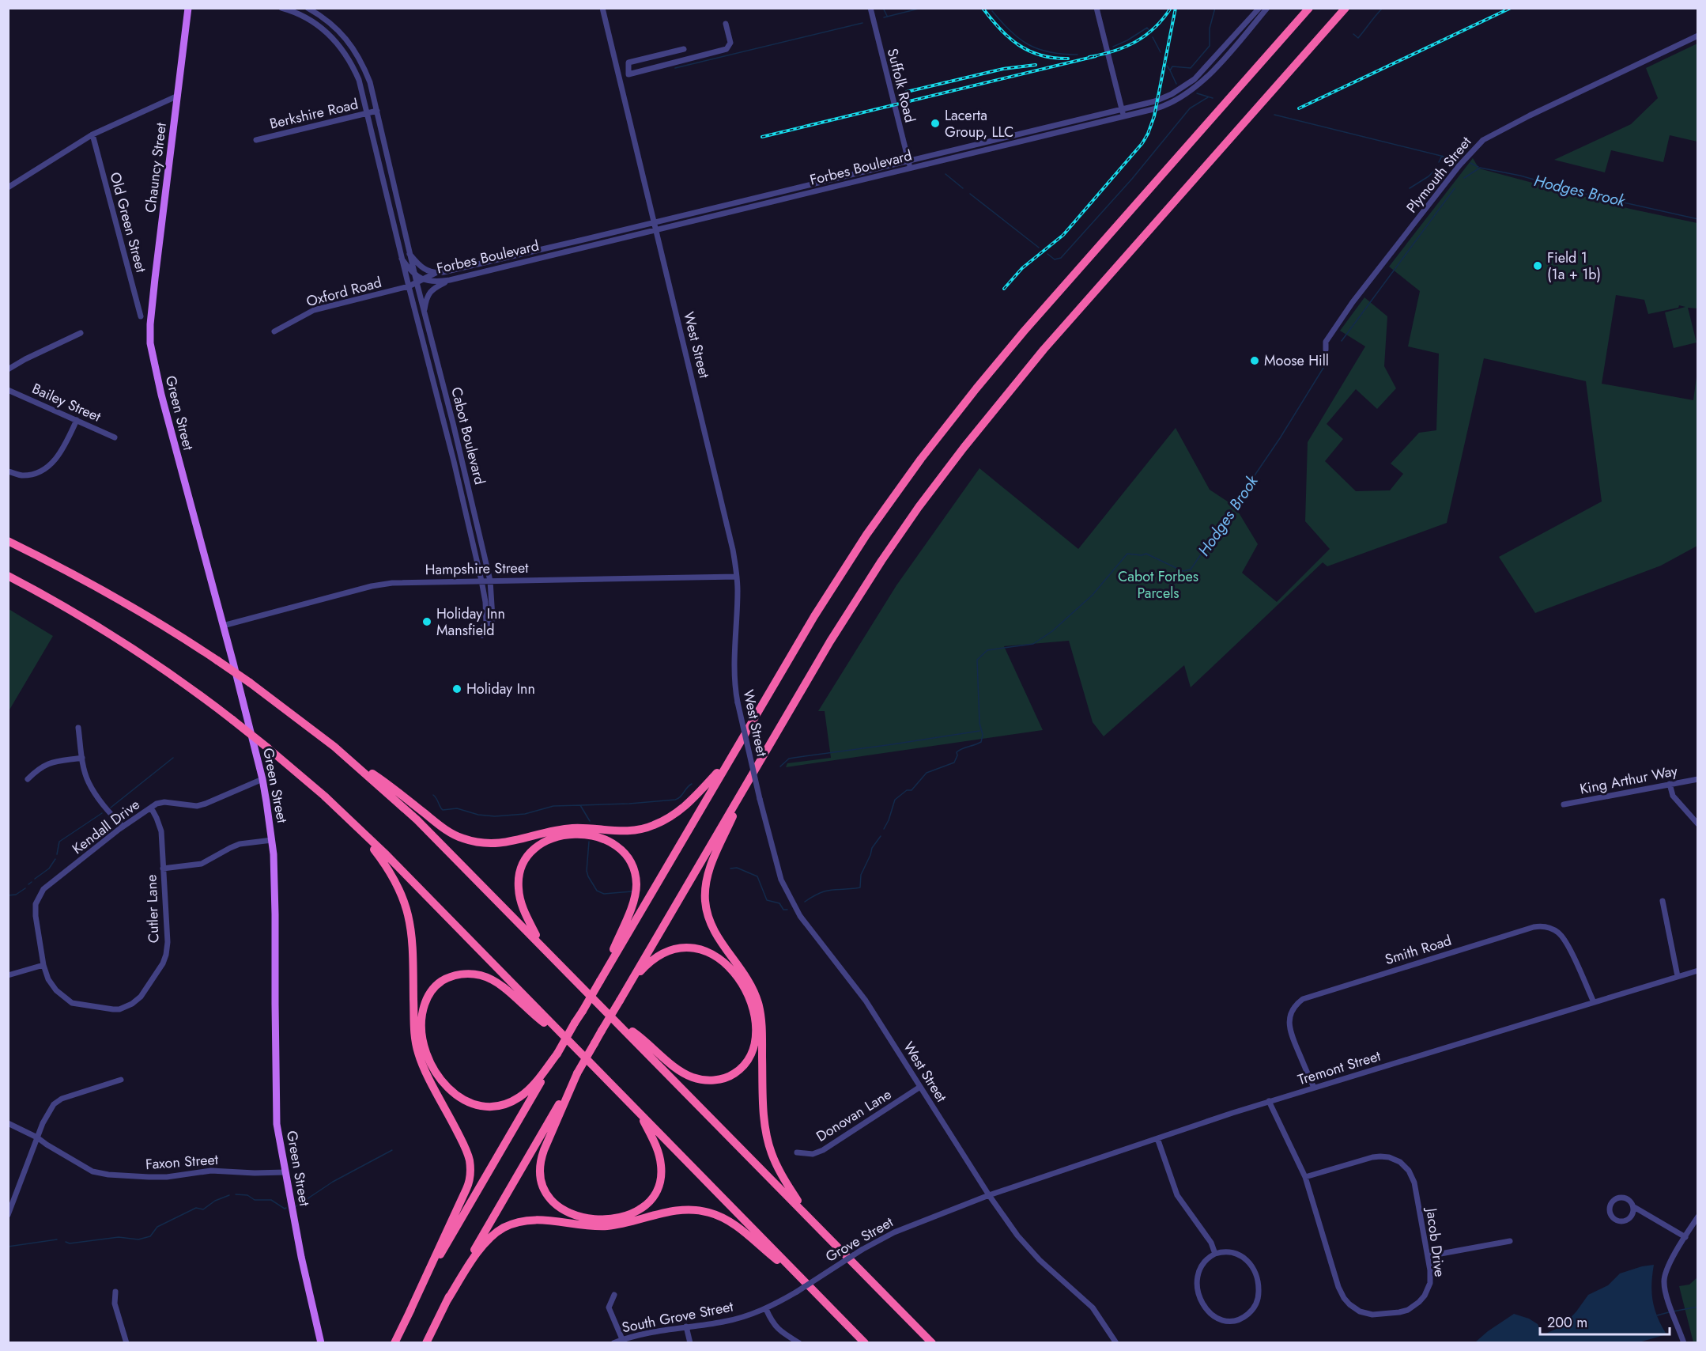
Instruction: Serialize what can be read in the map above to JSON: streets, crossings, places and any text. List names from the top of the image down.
{
  "streets": {
    "main road": ["Chauncy Street", "Green Street"],
    "street": [
      "Suffolk Road",
      "Berkshire Road",
      "Forbes Boulevard",
      "Plymouth Street",
      "Old Green Street",
      "Oxford Road",
      "West Street",
      "Bailey Street",
      "Cabot Boulevard",
      "Hampshire Street",
      "King Arthur Way",
      "Kendall Drive",
      "Cutler Lane",
      "Smith Road",
      "Tremont Street",
      "Donovan Lane",
      "Faxon Street",
      "Grove Street",
      "Jacob Drive",
      "South Grove Street"
    ]
  },
  "crossings": [
    ["Suffolk Road", "Forbes Boulevard"],
    ["Berkshire Road", "Forbes Boulevard"],
    ["Chauncy Street", "Old Green Street"],
    ["Chauncy Street", "Green Street"],
    ["Forbes Boulevard", "Oxford Road"],
    ["Forbes Boulevard", "West Street"],
    ["Forbes Boulevard", "Cabot Boulevard"],
    ["Oxford Road", "Cabot Boulevard"],
    ["West Street", "Hampshire Street"],
    ["West Street", "Tremont Street"],
    ["West Street", "Donovan Lane"],
    ["West Street", "Grove Street"],
    ["Green Street", "Hampshire Street"],
    ["Green Street", "Kendall Drive"],
    ["Green Street", "Faxon Street"],
    ["Cabot Boulevard", "Hampshire Street"],
    ["Kendall Drive", "Cutler Lane"],
    ["Smith Road", "Tremont Street"],
    ["Tremont Street", "Grove Street"],
    ["Tremont Street", "Jacob Drive"],
    ["Grove Street", "South Grove Street"]
  ],
  "water": ["Hodges Brook"],
  "parks": ["Cabot Forbes Parcels"],
  "places": [
    "Lacerta Group, LLC",
    "Field 1 (1a + 1b)",
    "Moose Hill",
    "Holiday Inn Mansfield",
    "Holiday Inn"
  ],
  "scale_bar": "200 m"
}
